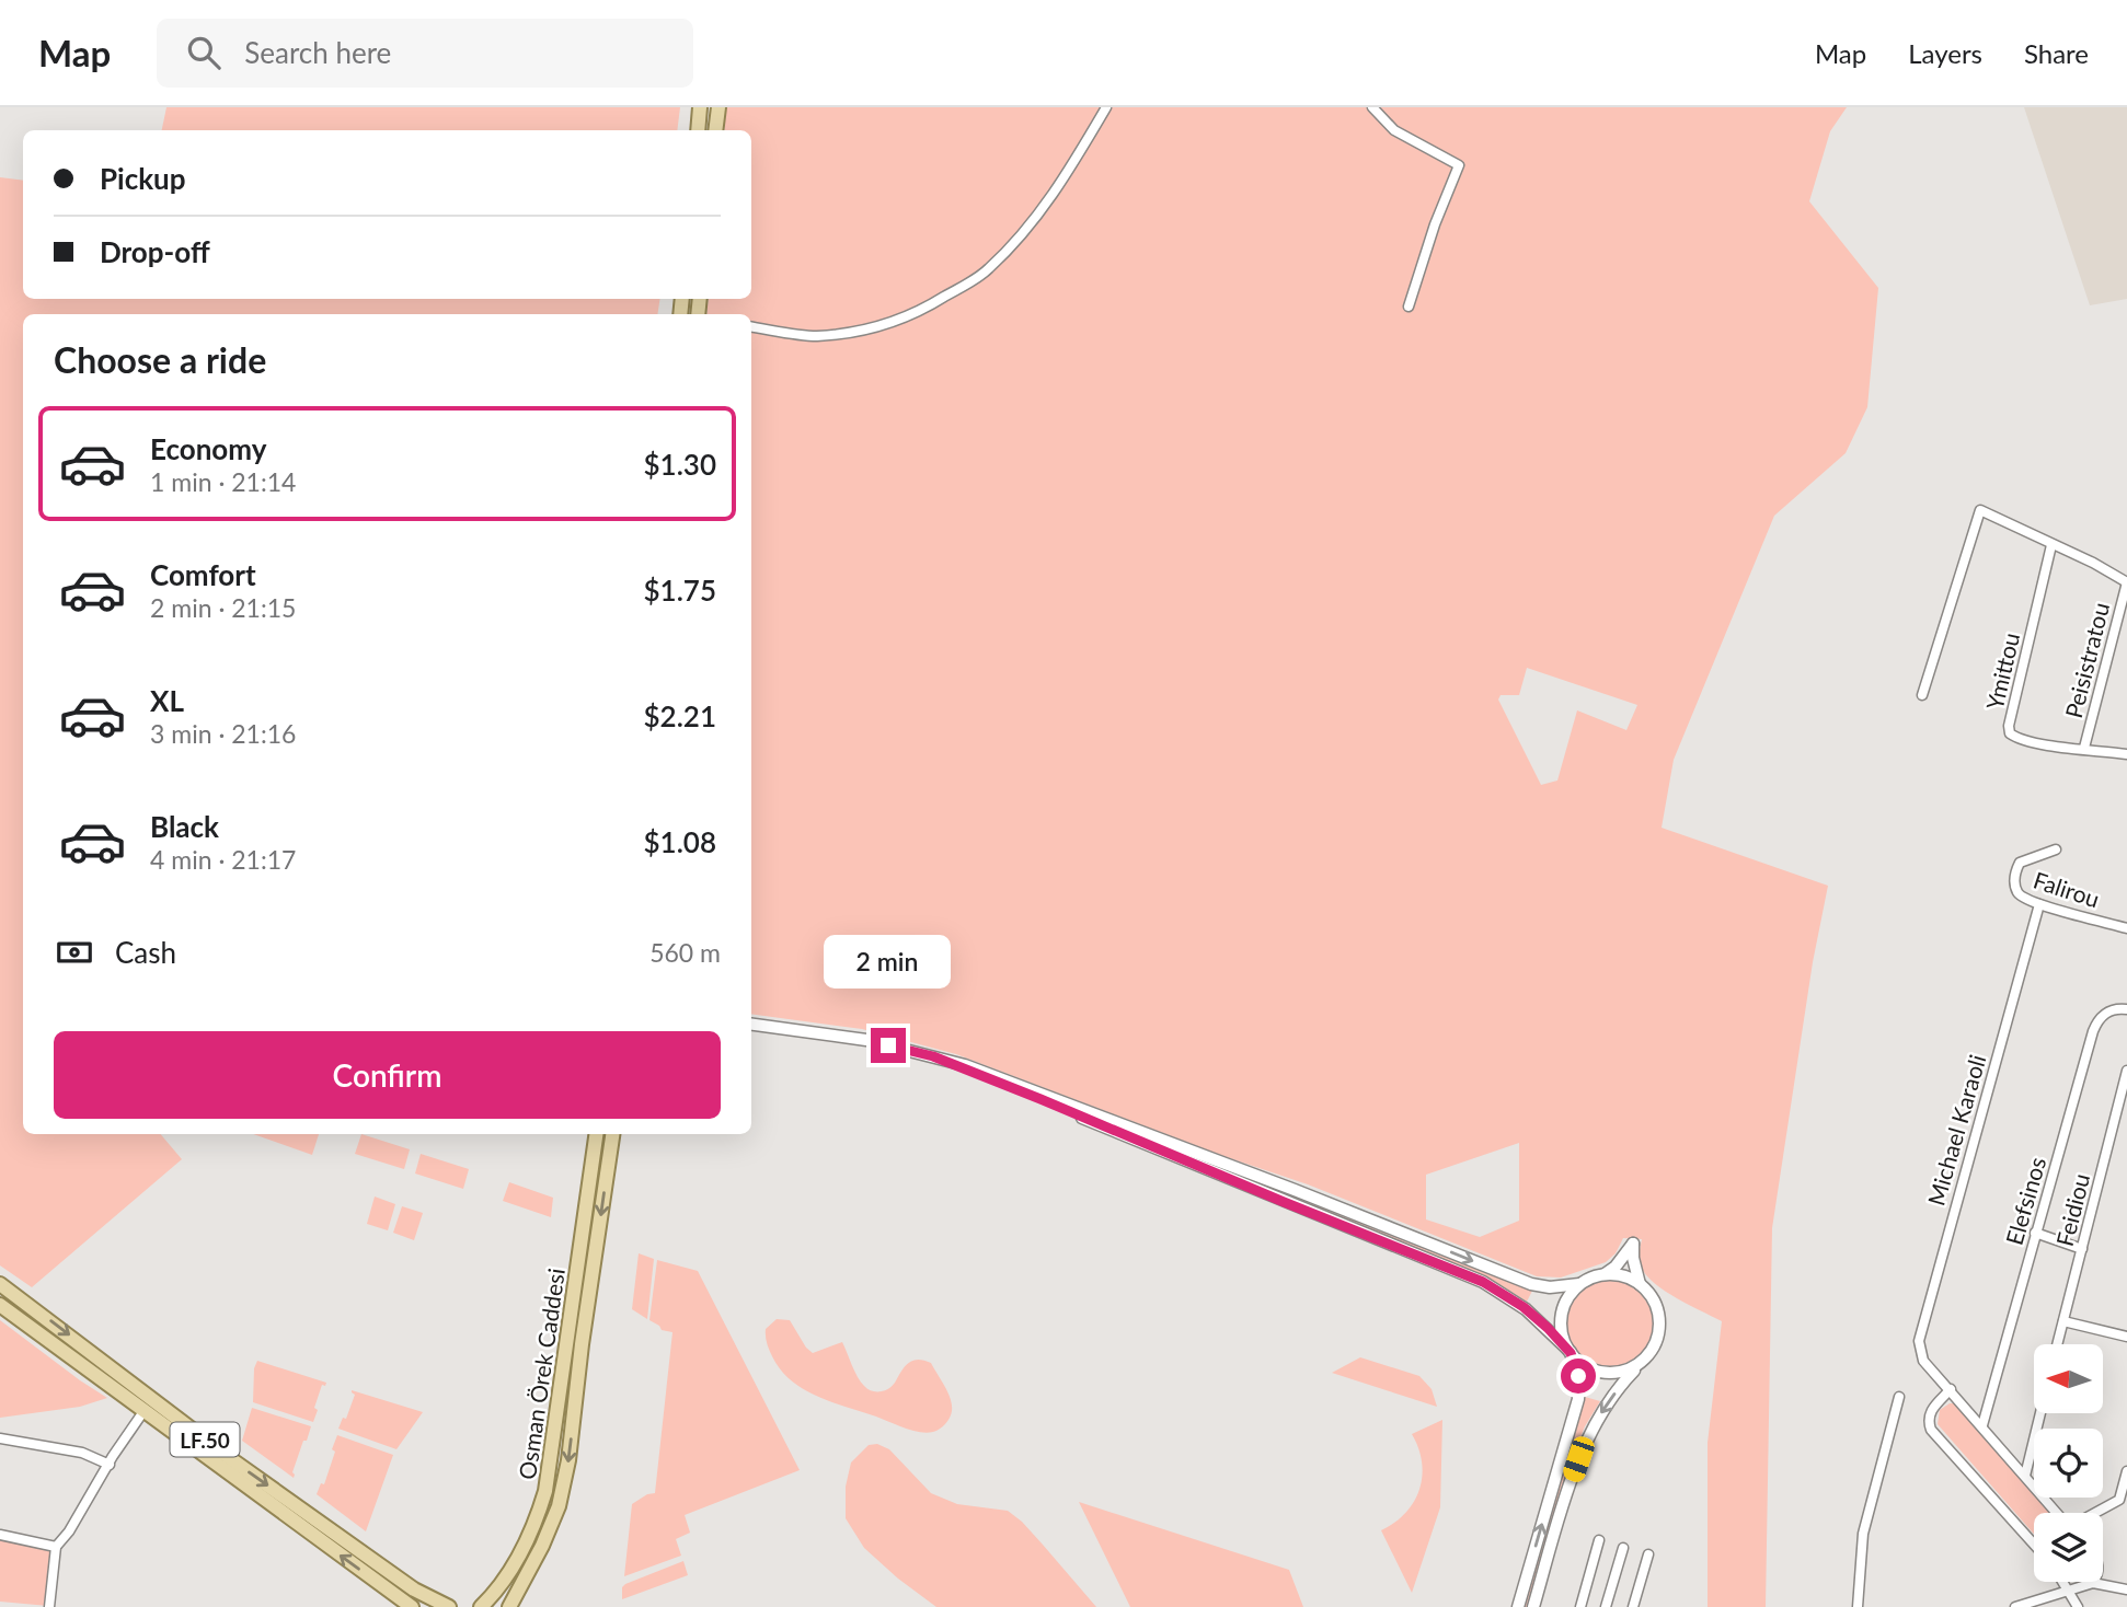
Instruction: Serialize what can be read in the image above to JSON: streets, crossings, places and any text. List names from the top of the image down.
{
  "streets": {
    "main road": ["Osman Örek Caddesi", "LF.50"],
    "street": [
      "Peisistratou",
      "Ymittou",
      "Falirou",
      "Michael Karaoli",
      "Elefsinos",
      "Feidiou"
    ]
  },
  "crossings": [
    ["Peisistratou", "Ymittou"],
    ["Falirou", "Michael Karaoli"]
  ],
  "north": "left",
  "page": {
    "header": "Map",
    "search": "Search here",
    "nav": ["Map", "Layers", "Share"],
    "banner": ["Pickup", "Drop-off"],
    "heading": "Choose a ride",
    "list": [
      {
        "name": "Economy",
        "note": "1 min · 21:14",
        "value": "$1.30"
      },
      {
        "name": "Comfort",
        "note": "2 min · 21:15",
        "value": "$1.75"
      },
      {
        "name": "XL",
        "note": "3 min · 21:16",
        "value": "$2.21"
      },
      {
        "name": "Black",
        "note": "4 min · 21:17",
        "value": "$1.08"
      }
    ],
    "pay": ["Cash", "560 m"],
    "bubble": "2 min",
    "buttons": "Confirm"
  }
}
